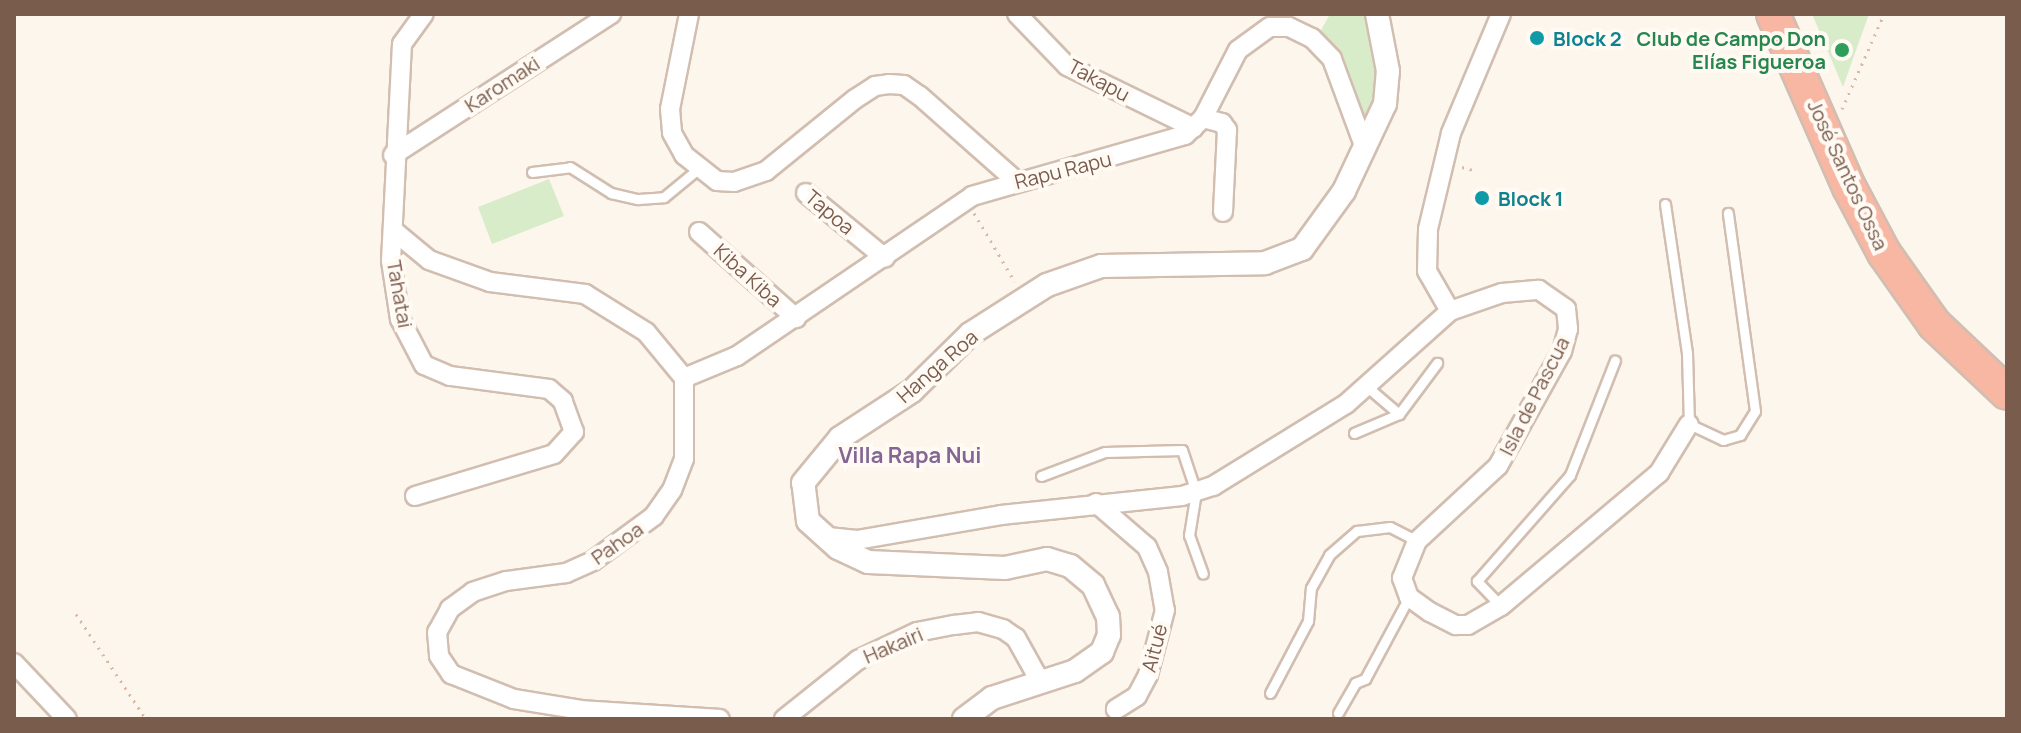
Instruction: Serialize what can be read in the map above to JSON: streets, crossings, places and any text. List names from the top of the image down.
{
  "streets": {
    "highway": ["José Santos Ossa"],
    "street": [
      "Takapu",
      "Karomaki",
      "Rapu Rapu",
      "Tapoa",
      "Kiba Kiba",
      "Tahatai",
      "Hanga Roa",
      "Isla de Pascua",
      "Pahoa",
      "Hakairi",
      "Aitué"
    ]
  },
  "crossings": [
    ["Takapu", "Rapu Rapu"],
    ["Karomaki", "Tahatai"],
    ["Rapu Rapu", "Tapoa"],
    ["Rapu Rapu", "Kiba Kiba"],
    ["Rapu Rapu", "Pahoa"],
    ["Hanga Roa", "Isla de Pascua"],
    ["Hanga Roa", "Hakairi"],
    ["Isla de Pascua", "Aitué"]
  ],
  "districts": ["Villa Rapa Nui"],
  "places": ["Block 2", "Club de Campo Don Elías Figueroa", "Block 1"]
}
